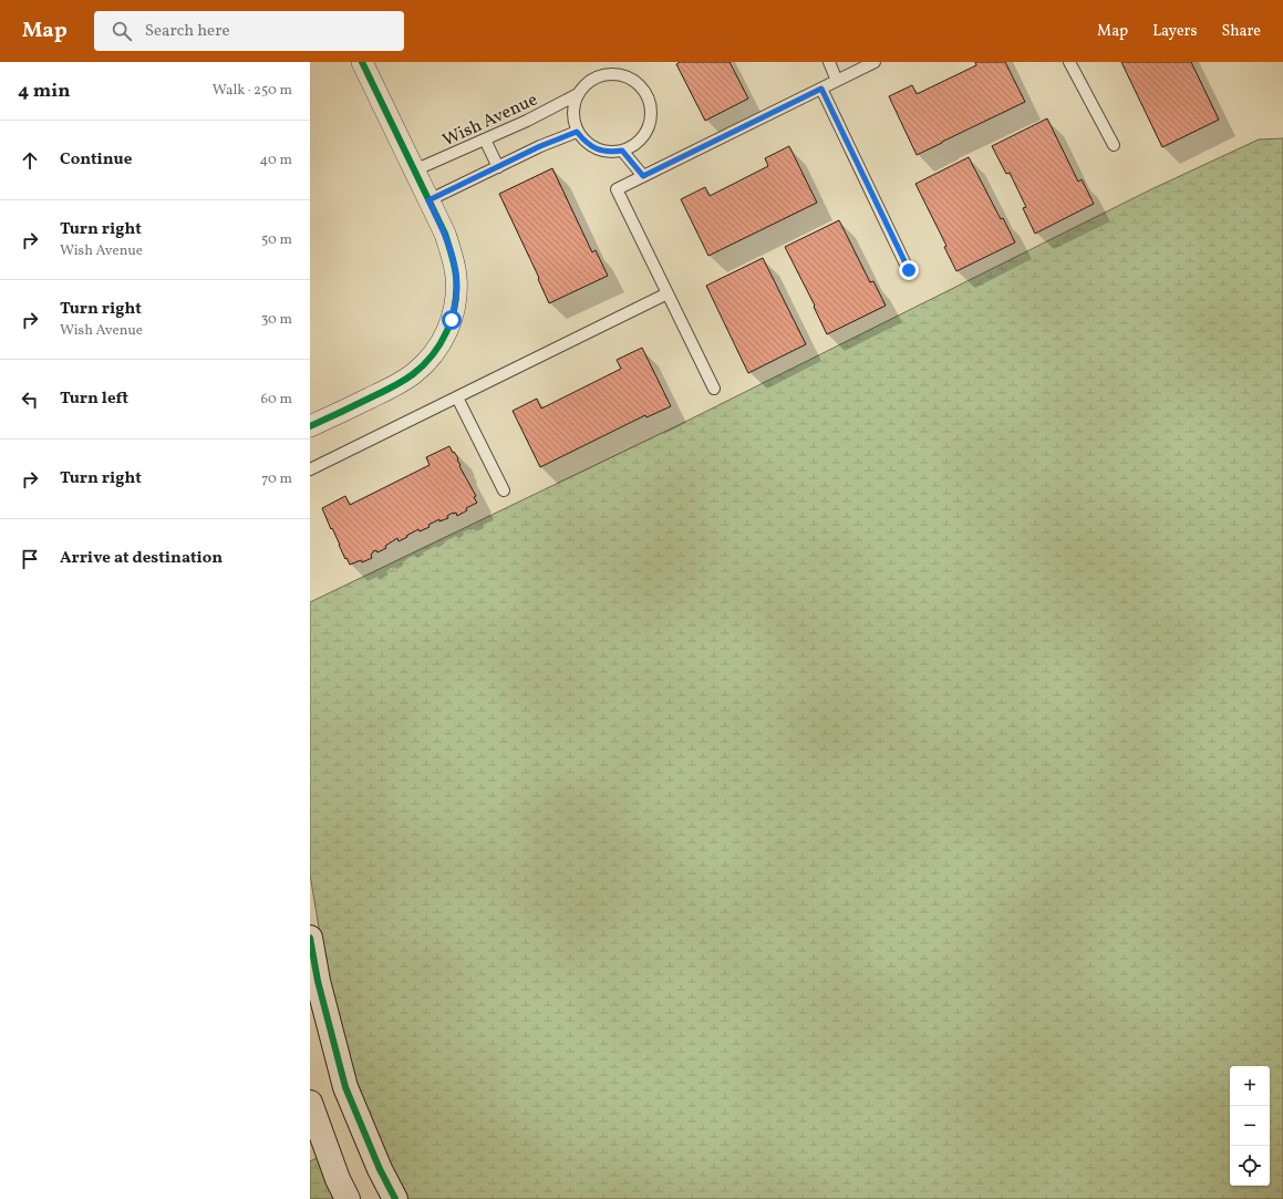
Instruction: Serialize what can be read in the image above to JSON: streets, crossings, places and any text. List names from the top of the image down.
{
  "streets": {
    "lane": ["Wish Avenue"]
  },
  "page": {
    "header": "Map",
    "search": "Search here",
    "nav": ["Map", "Layers", "Share"],
    "heading": ["4 min", "Walk · 250 m"],
    "list": [
      ["Continue", "40 m"],
      ["Turn right", "Wish Avenue", "50 m"],
      ["Turn right", "Wish Avenue", "30 m"],
      ["Turn left", "60 m"],
      ["Turn right", "70 m"],
      "Arrive at destination"
    ],
    "map_buttons": ["+", "−"]
  }
}
